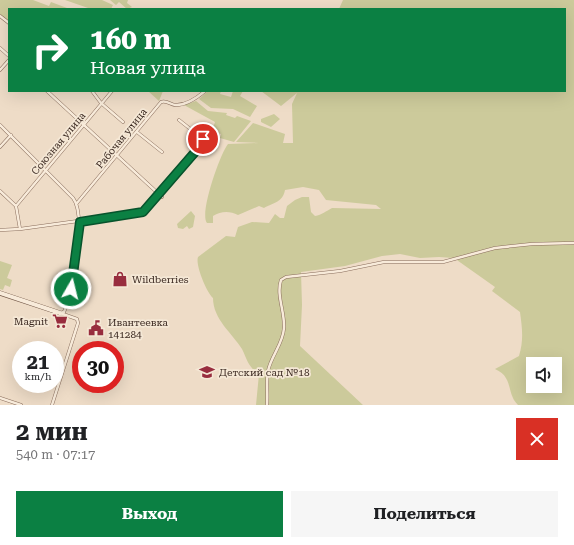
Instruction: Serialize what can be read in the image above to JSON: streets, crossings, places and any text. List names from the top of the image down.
{
  "streets": {
    "street": ["Рабочая улица", "Союзная улица"]
  },
  "places": {
    "shop": ["Wildberries"],
    "supermarket": ["Magnit"],
    "public building": ["Ивантеевка 141284"],
    "school or university": ["Детский сад №18"]
  },
  "page": {
    "turn": ["160 m", "Новая улица"],
    "speed": "21 km/h",
    "limit": "30",
    "heading": ["2 мин", "540 m · 07:17"],
    "buttons": ["Выход", "Поделиться"]
  }
}
